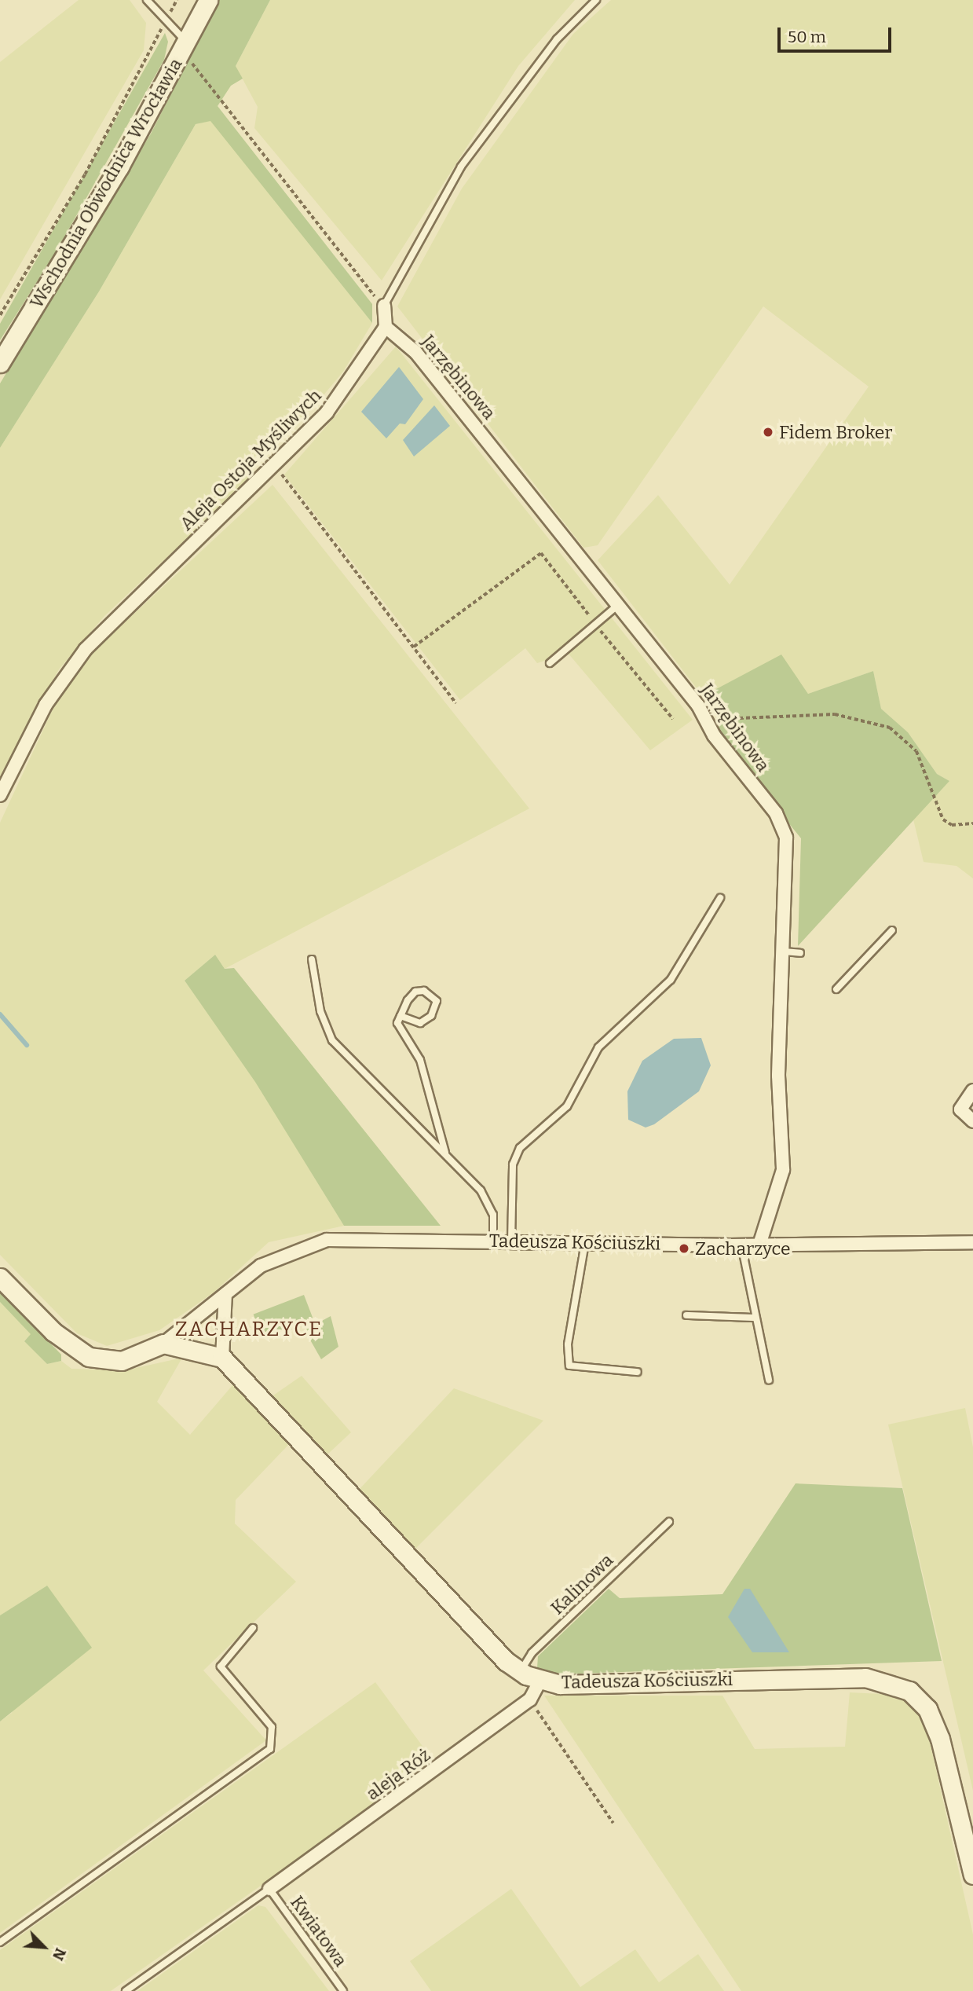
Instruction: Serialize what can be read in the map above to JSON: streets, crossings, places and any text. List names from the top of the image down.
{
  "streets": {
    "street": [
      "Wschodnia Obwodnica Wrocławia",
      "Jarzębinowa",
      "Aleja Ostoja Myśliwych",
      "Tadeusza Kościuszki",
      "aleja Róż"
    ],
    "lane": ["Kalinowa", "Kwiatowa"]
  },
  "crossings": [
    ["Jarzębinowa", "Aleja Ostoja Myśliwych"],
    ["Jarzębinowa", "Tadeusza Kościuszki"],
    ["Tadeusza Kościuszki", "Kalinowa"],
    ["Tadeusza Kościuszki", "aleja Róż"],
    ["aleja Róż", "Kwiatowa"]
  ],
  "districts": ["ZACHARZYCE"],
  "places": ["Fidem Broker", "Zacharzyce"],
  "scale_bar": "50 m",
  "north": "bottom right"
}
